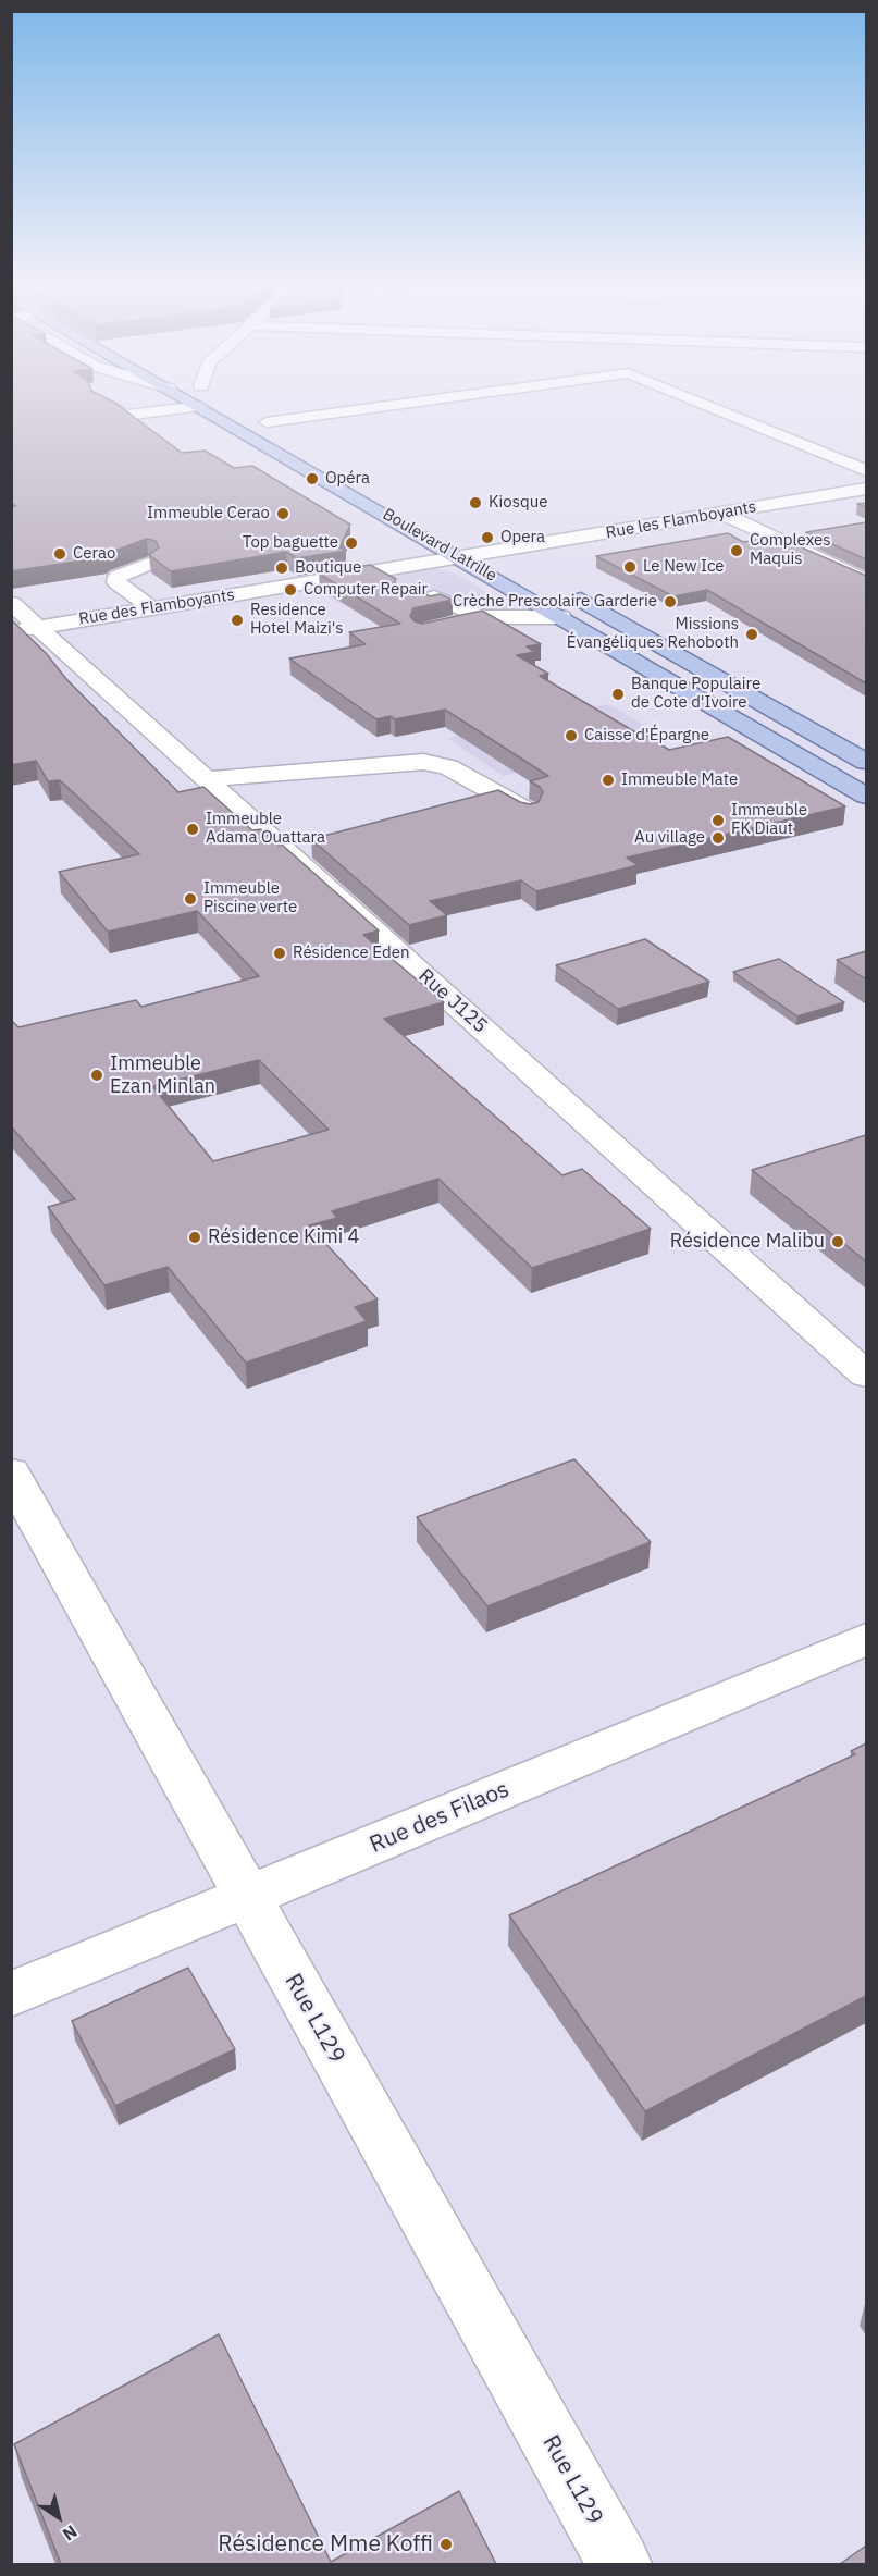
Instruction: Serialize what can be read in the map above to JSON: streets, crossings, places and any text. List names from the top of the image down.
{
  "streets": {
    "main road": ["Boulevard Latrille"],
    "street": [
      "Rue les Flamboyants",
      "Rue des Flamboyants",
      "Rue J125",
      "Rue des Filaos",
      "Rue L129"
    ]
  },
  "crossings": [
    ["Rue les Flamboyants", "Boulevard Latrille"],
    ["Rue les Flamboyants", "Rue des Flamboyants"],
    ["Boulevard Latrille", "Rue des Flamboyants"],
    ["Rue des Flamboyants", "Rue J125"],
    ["Rue des Filaos", "Rue L129"]
  ],
  "places": [
    "Opéra",
    "Kiosque",
    "Immeuble Cerao",
    "Opera",
    "Top baguette",
    "Complexes Maquis",
    "Cerao",
    "Le New Ice",
    "Boutique",
    "Computer Repair",
    "Crèche Prescolaire Garderie",
    "Residence Hotel Maizi's",
    "Missions Évangéliques Rehoboth",
    "Banque Populaire de Cote d'Ivoire",
    "Caisse d'Épargne",
    "Immeuble Mate",
    "Immeuble FK Diaut",
    "Immeuble Adama Ouattara",
    "Au village",
    "Immeuble Piscine verte",
    "Résidence Eden",
    "Immeuble Ezan Minlan",
    "Résidence Kimi 4",
    "Résidence Malibu",
    "Résidence Mme Koffi"
  ],
  "north": "bottom right"
}
